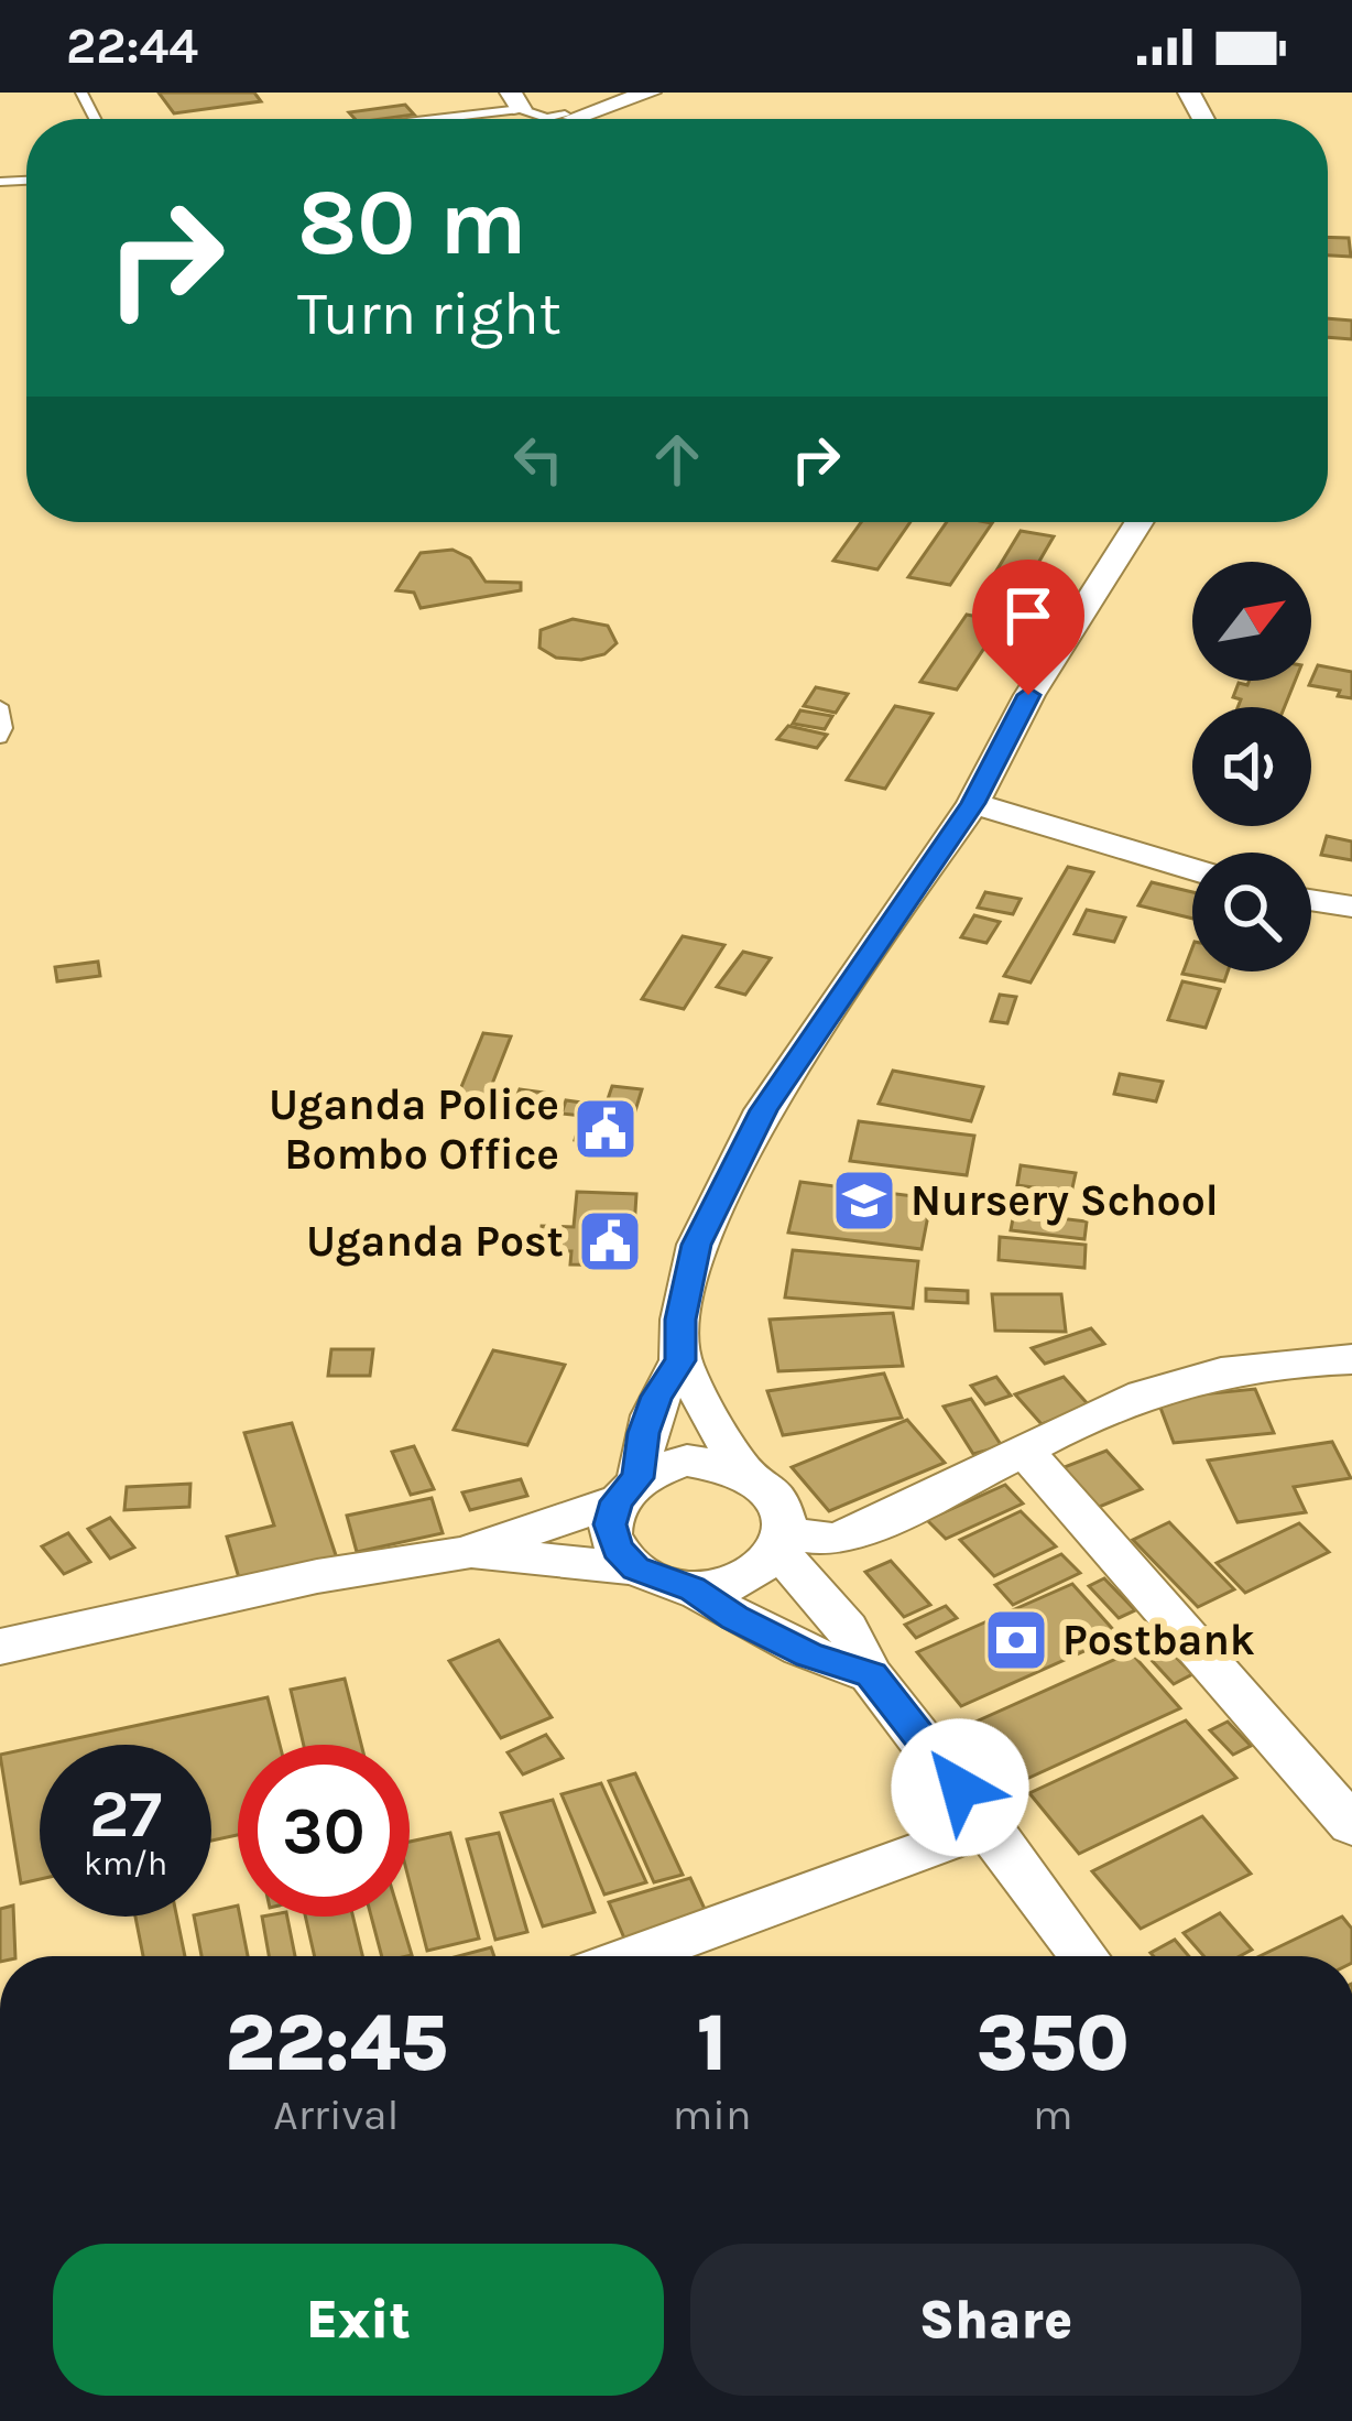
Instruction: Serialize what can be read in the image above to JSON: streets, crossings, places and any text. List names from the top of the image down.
{
  "places": {
    "public building": ["Uganda Police Bombo Office", "Uganda Post"],
    "school or university": ["Nursery School"],
    "bank": ["Postbank"]
  },
  "north": "top right",
  "page": {
    "status": "22:44",
    "turn": ["80 m", "Turn right"],
    "speed": "27 km/h",
    "limit": "30",
    "eta": [
      "22:45",
      "Arrival",
      "1",
      "min",
      "350",
      "m"
    ],
    "buttons": ["Exit", "Share"]
  }
}
